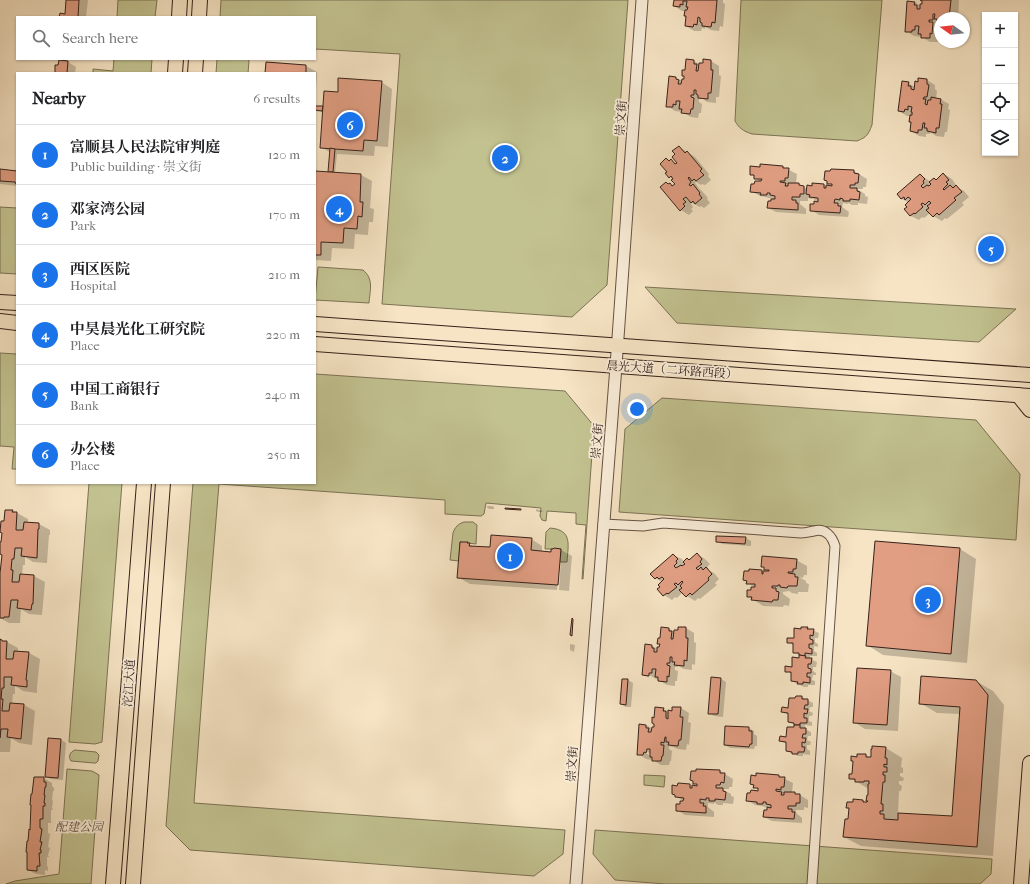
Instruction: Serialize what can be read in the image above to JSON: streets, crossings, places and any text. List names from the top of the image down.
{
  "streets": {
    "main road": ["晨光大道（二环路西段）", "沱江大道"],
    "street": ["崇文街"]
  },
  "crossings": [
    ["崇文街", "晨光大道（二环路西段）"]
  ],
  "parks": ["配建公园"],
  "north": "left",
  "page": {
    "map_buttons": ["+", "−"],
    "search": "Search here",
    "heading": ["Nearby", "6 results"],
    "pins": [
      "6",
      "2",
      "4",
      "5",
      "1",
      "3"
    ],
    "list": [
      {
        "mark": "1",
        "name": "富顺县人民法院审判庭",
        "note": "Public building · 崇文街",
        "value": "120 m"
      },
      {
        "mark": "2",
        "name": "邓家湾公园",
        "note": "Park",
        "value": "170 m"
      },
      {
        "mark": "3",
        "name": "西区医院",
        "note": "Hospital",
        "value": "210 m"
      },
      {
        "mark": "4",
        "name": "中昊晨光化工研究院",
        "note": "Place",
        "value": "220 m"
      },
      {
        "mark": "5",
        "name": "中国工商银行",
        "note": "Bank",
        "value": "240 m"
      },
      {
        "mark": "6",
        "name": "办公楼",
        "note": "Place",
        "value": "250 m"
      }
    ]
  }
}
